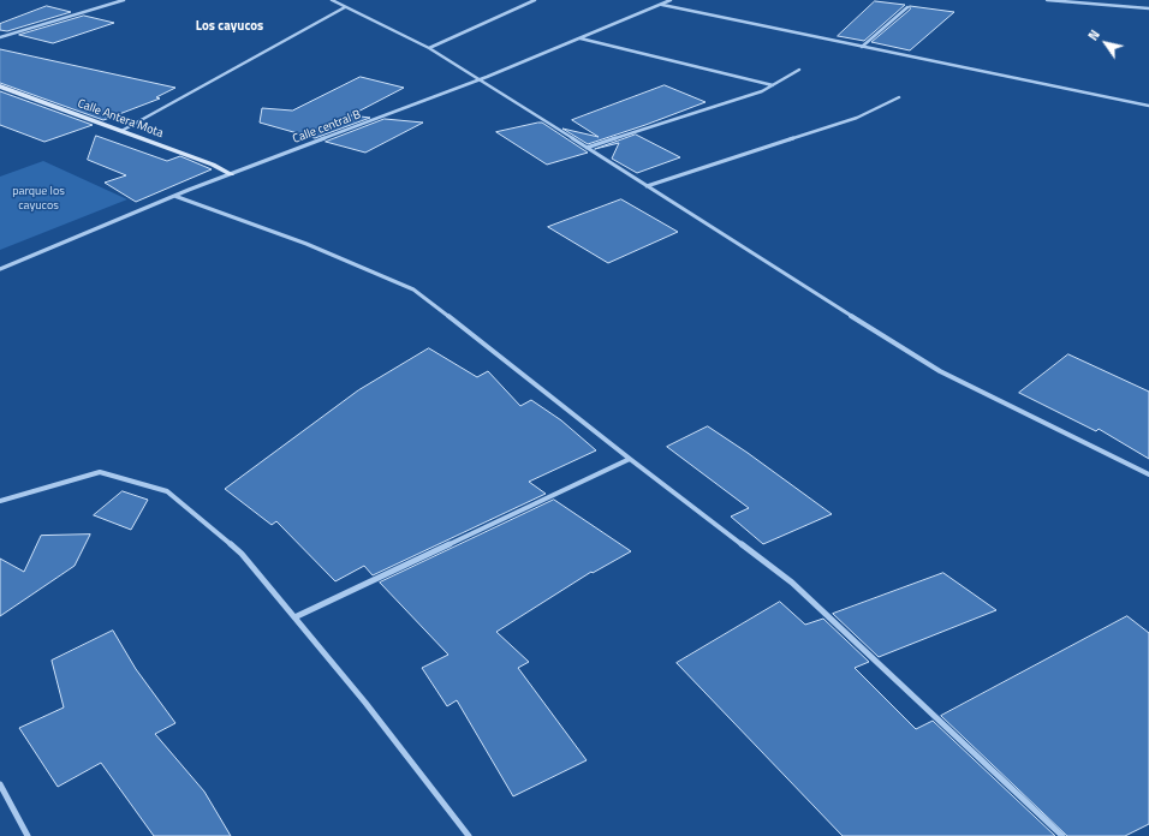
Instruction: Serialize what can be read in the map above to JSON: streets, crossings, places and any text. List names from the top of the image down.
{
  "streets": {
    "street": ["Calle Antera Mota", "Calle central B"]
  },
  "crossings": [
    ["Calle Antera Mota", "Calle central B"]
  ],
  "districts": ["Los cayucos"],
  "parks": ["parque los cayucos"],
  "north": "top left"
}
